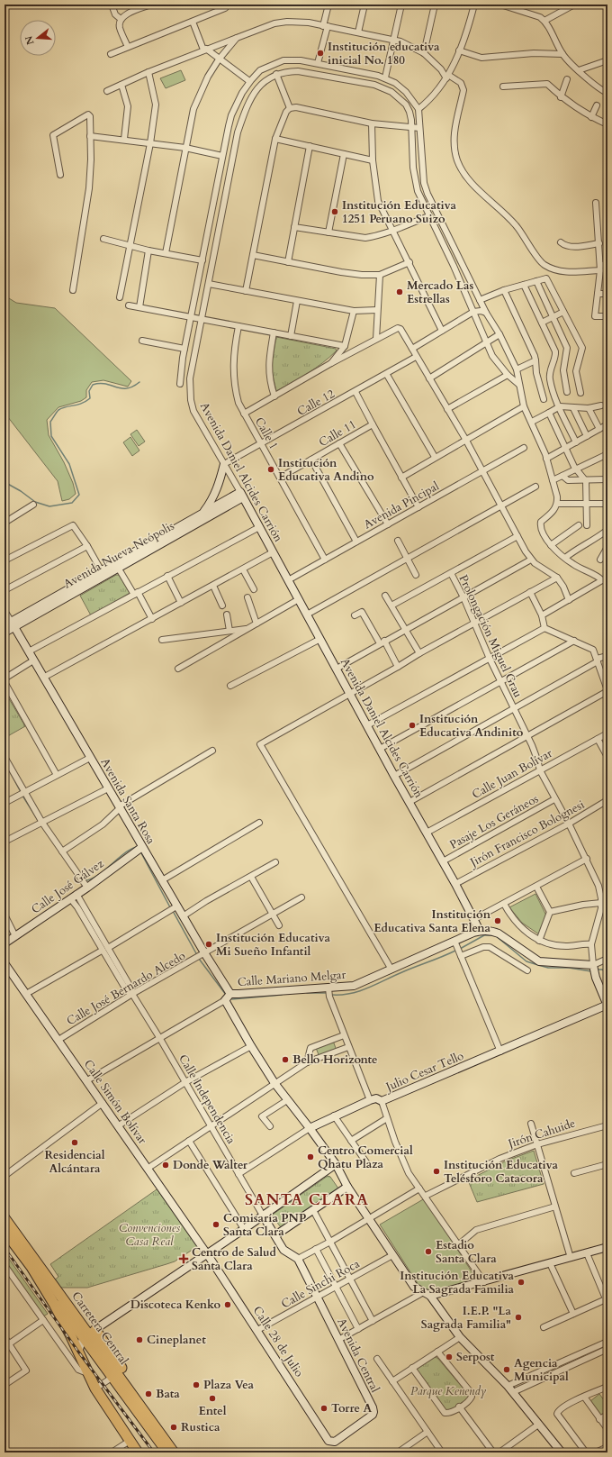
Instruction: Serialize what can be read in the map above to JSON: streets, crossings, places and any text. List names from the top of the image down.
{
  "streets": {
    "highway": ["Carretera Central"],
    "street": [
      "Calle 12",
      "Calle 1",
      "Calle 11",
      "Avenida Daniel Alcides Carrión",
      "Avenida Pincipal",
      "Avenida Nueva Neópolis",
      "Prolongación Miguel Grau",
      "Calle Juan Bolívar",
      "Avenida Santa Rosa",
      "Pasaje Los Geráneos",
      "Jirón Francisco Bolognesi",
      "Calle José Gálvez",
      "Calle Mariano Melgar",
      "Calle José Bernardo Alcedo",
      "Julio Cesar Tello",
      "Calle Independencia",
      "Calle Simón Bolívar",
      "Jirón Cahuide",
      "Calle Sinchi Roca",
      "Calle 28 de Julio",
      "Avenida Central"
    ]
  },
  "crossings": [
    ["Calle 12", "Calle 1"],
    ["Calle 12", "Calle 11"],
    ["Calle 12", "Avenida Daniel Alcides Carrión"],
    ["Calle 1", "Calle 11"],
    ["Calle 1", "Avenida Pincipal"],
    ["Avenida Daniel Alcides Carrión", "Avenida Pincipal"],
    ["Avenida Daniel Alcides Carrión", "Avenida Nueva Neópolis"],
    ["Avenida Daniel Alcides Carrión", "Calle Juan Bolívar"],
    ["Avenida Daniel Alcides Carrión", "Pasaje Los Geráneos"],
    ["Avenida Daniel Alcides Carrión", "Jirón Francisco Bolognesi"],
    ["Avenida Daniel Alcides Carrión", "Calle Mariano Melgar"],
    ["Avenida Nueva Neópolis", "Avenida Santa Rosa"],
    ["Prolongación Miguel Grau", "Calle Juan Bolívar"],
    ["Prolongación Miguel Grau", "Pasaje Los Geráneos"],
    ["Prolongación Miguel Grau", "Jirón Francisco Bolognesi"],
    ["Prolongación Miguel Grau", "Calle Mariano Melgar"],
    ["Avenida Santa Rosa", "Calle José Gálvez"],
    ["Avenida Santa Rosa", "Calle Mariano Melgar"],
    ["Avenida Santa Rosa", "Calle José Bernardo Alcedo"],
    ["Calle José Gálvez", "Calle Independencia"],
    ["Calle Mariano Melgar", "Calle Independencia"],
    ["Calle Mariano Melgar", "Calle Simón Bolívar"],
    ["Calle José Bernardo Alcedo", "Calle Independencia"],
    ["Calle José Bernardo Alcedo", "Calle Simón Bolívar"],
    ["Julio Cesar Tello", "Calle Independencia"],
    ["Calle Simón Bolívar", "Calle 28 de Julio"],
    ["Calle Sinchi Roca", "Calle 28 de Julio"],
    ["Calle Sinchi Roca", "Avenida Central"],
    ["Calle 28 de Julio", "Avenida Central"]
  ],
  "districts": ["SANTA CLARA"],
  "parks": ["Convenciones Casa Real", "Parque Kenendy"],
  "places": {
    "other": [
      "Institución educativa inicial No. 180",
      "Institución Educativa 1251 Peruano Suizo",
      "Mercado Las Estrellas",
      "Institución Educativa Andino",
      "Institución Educativa Andinito",
      "Institución Educativa Santa Elena",
      "Institución Educativa Mi Sueño Infantil",
      "Bello Horizonte",
      "Residencial Alcántara",
      "Centro Comercial Qhatu Plaza",
      "Donde Walter",
      "Institución Educativa Telésforo Catacora",
      "Comisaría PNP Santa Clara",
      "Estadio Santa Clara",
      "Institución Educativa La Sagrada Familia",
      "Discoteca Kenko",
      "I.E.P. \"La Sagrada Familia\"",
      "Cineplanet",
      "Serpost",
      "Agencia Municipal",
      "Plaza Vea",
      "Bata",
      "Entel",
      "Torre A",
      "Rustica"
    ],
    "health": ["Centro de Salud Santa Clara"]
  },
  "north": "left"
}
